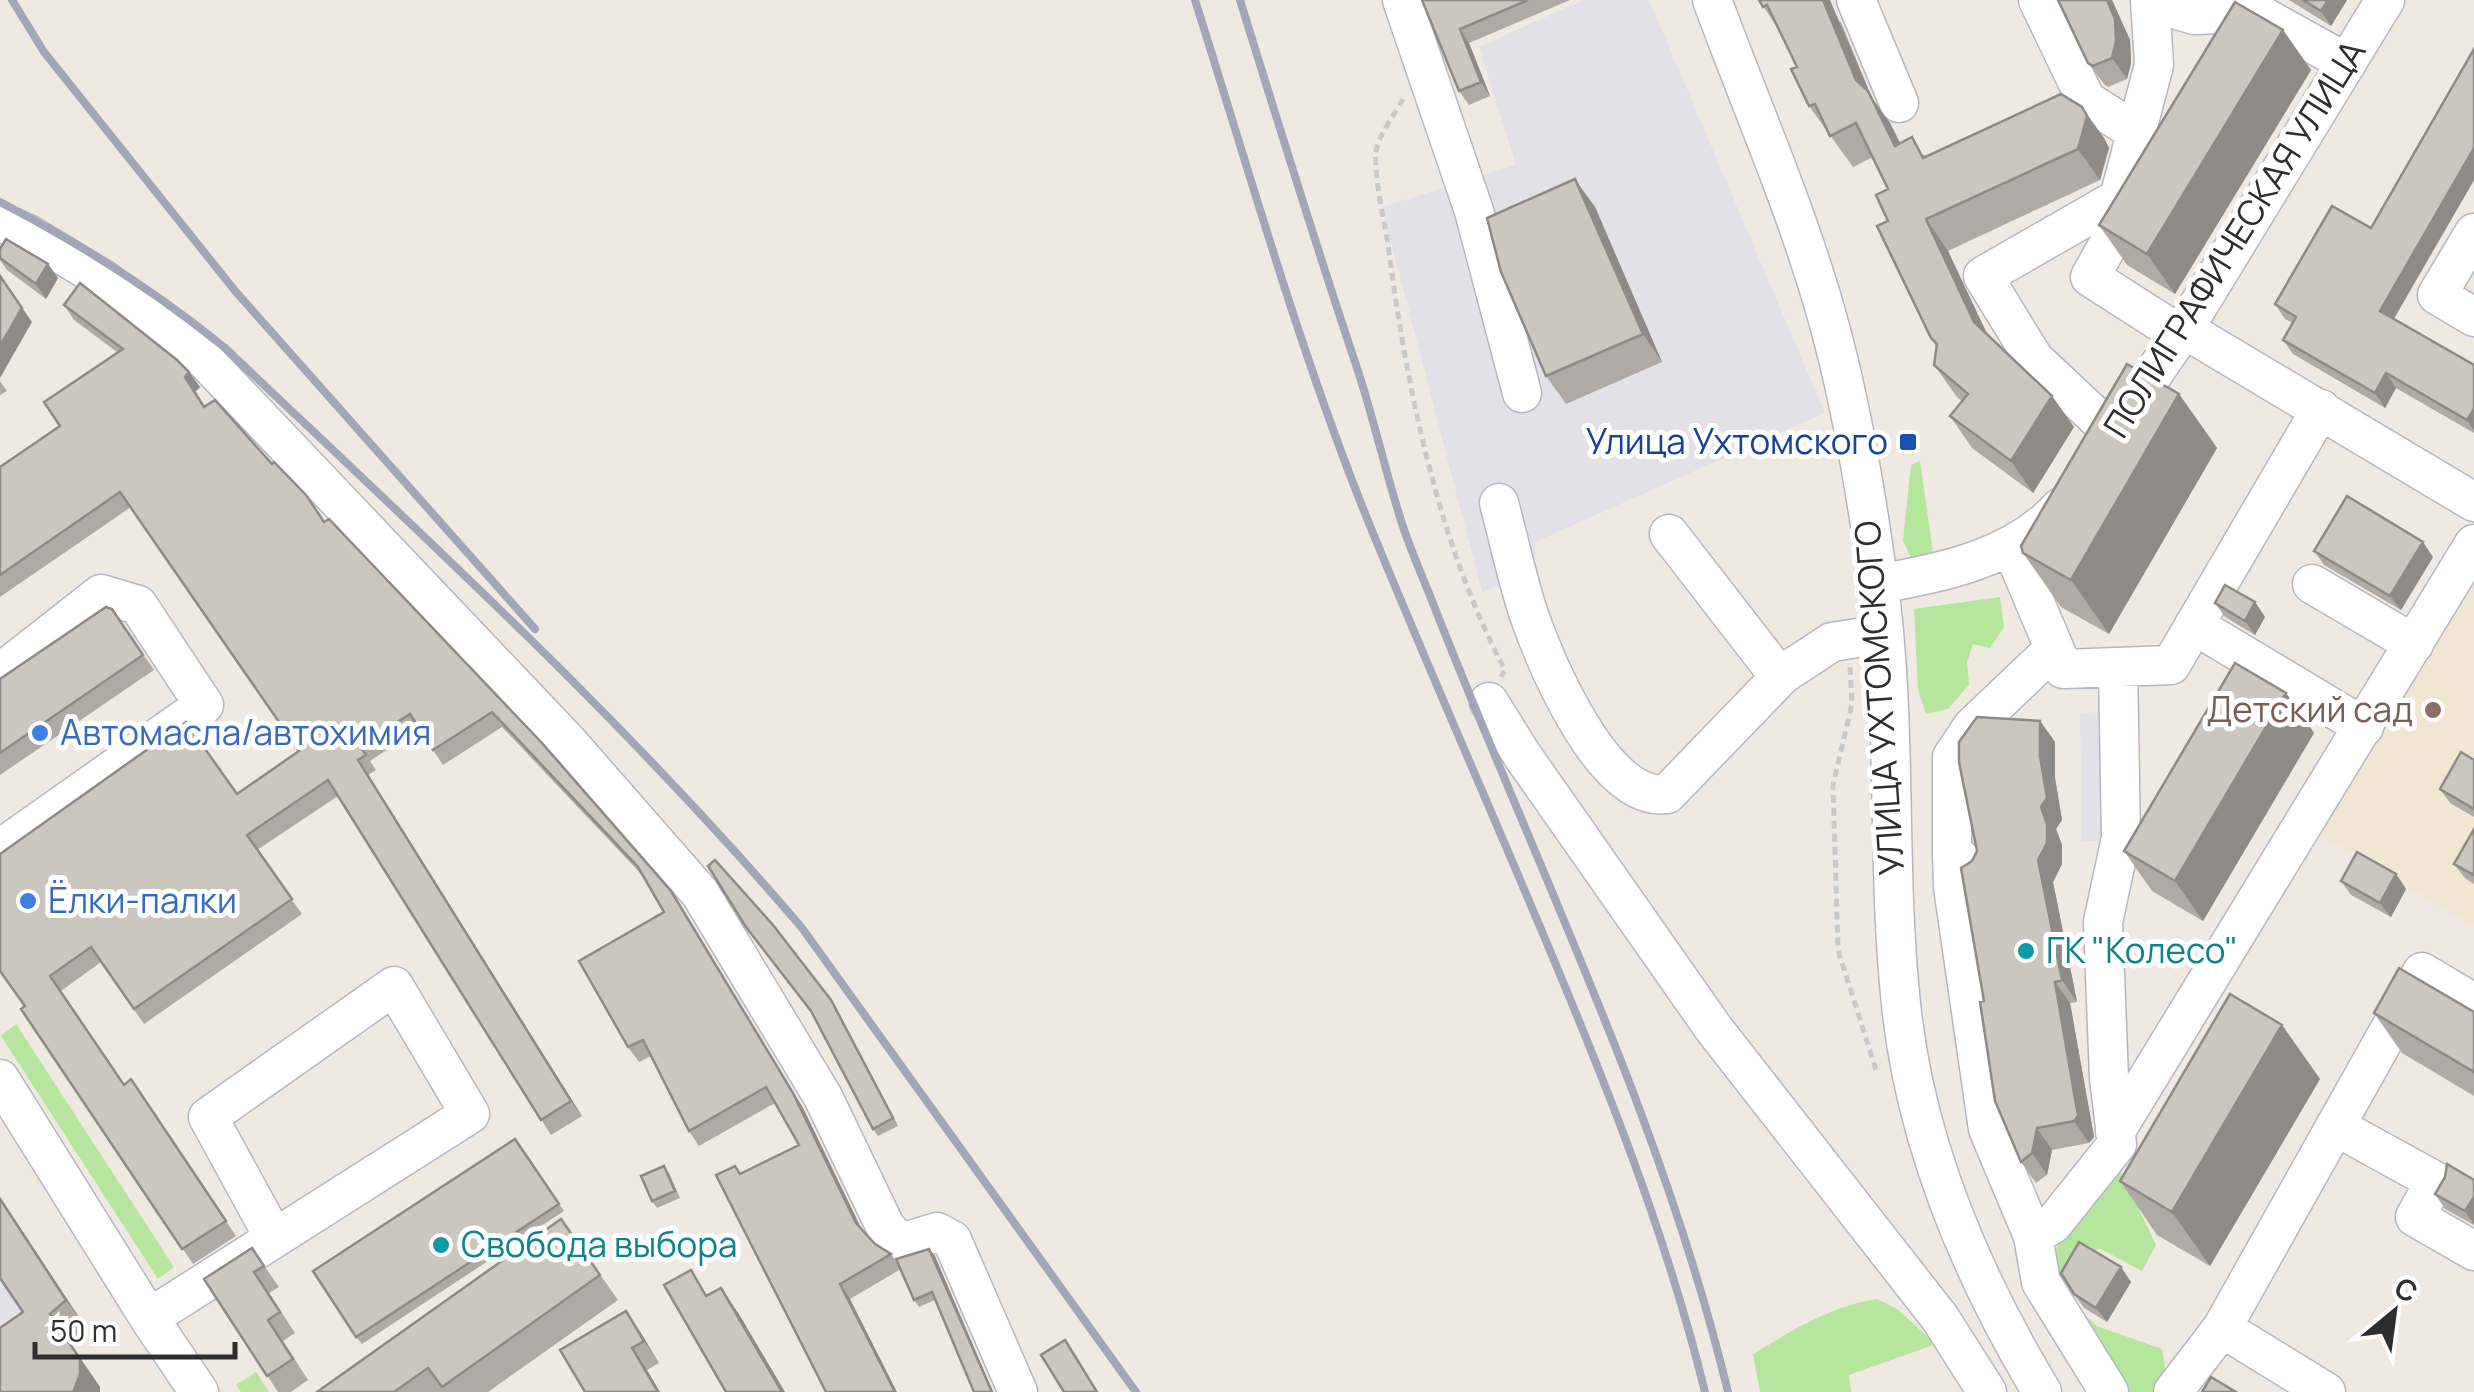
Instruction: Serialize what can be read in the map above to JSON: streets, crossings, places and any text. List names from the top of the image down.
{
  "streets": {
    "street": ["ПОЛИГРАФИЧЕСКАЯ УЛИЦА", "УЛИЦА УХТОМСКОГО"]
  },
  "crossings": [
    ["ПОЛИГРАФИЧЕСКАЯ УЛИЦА", "УЛИЦА УХТОМСКОГО"]
  ],
  "places": {
    "transit": ["Улица Ухтомского"],
    "other": [
      "Детский сад",
      "Автомасла/автохимия",
      "Ёлки-палки",
      "ГК \"Колесо\"",
      "Свобода выбора"
    ]
  },
  "scale_bar": "50 m",
  "north": "top right"
}
